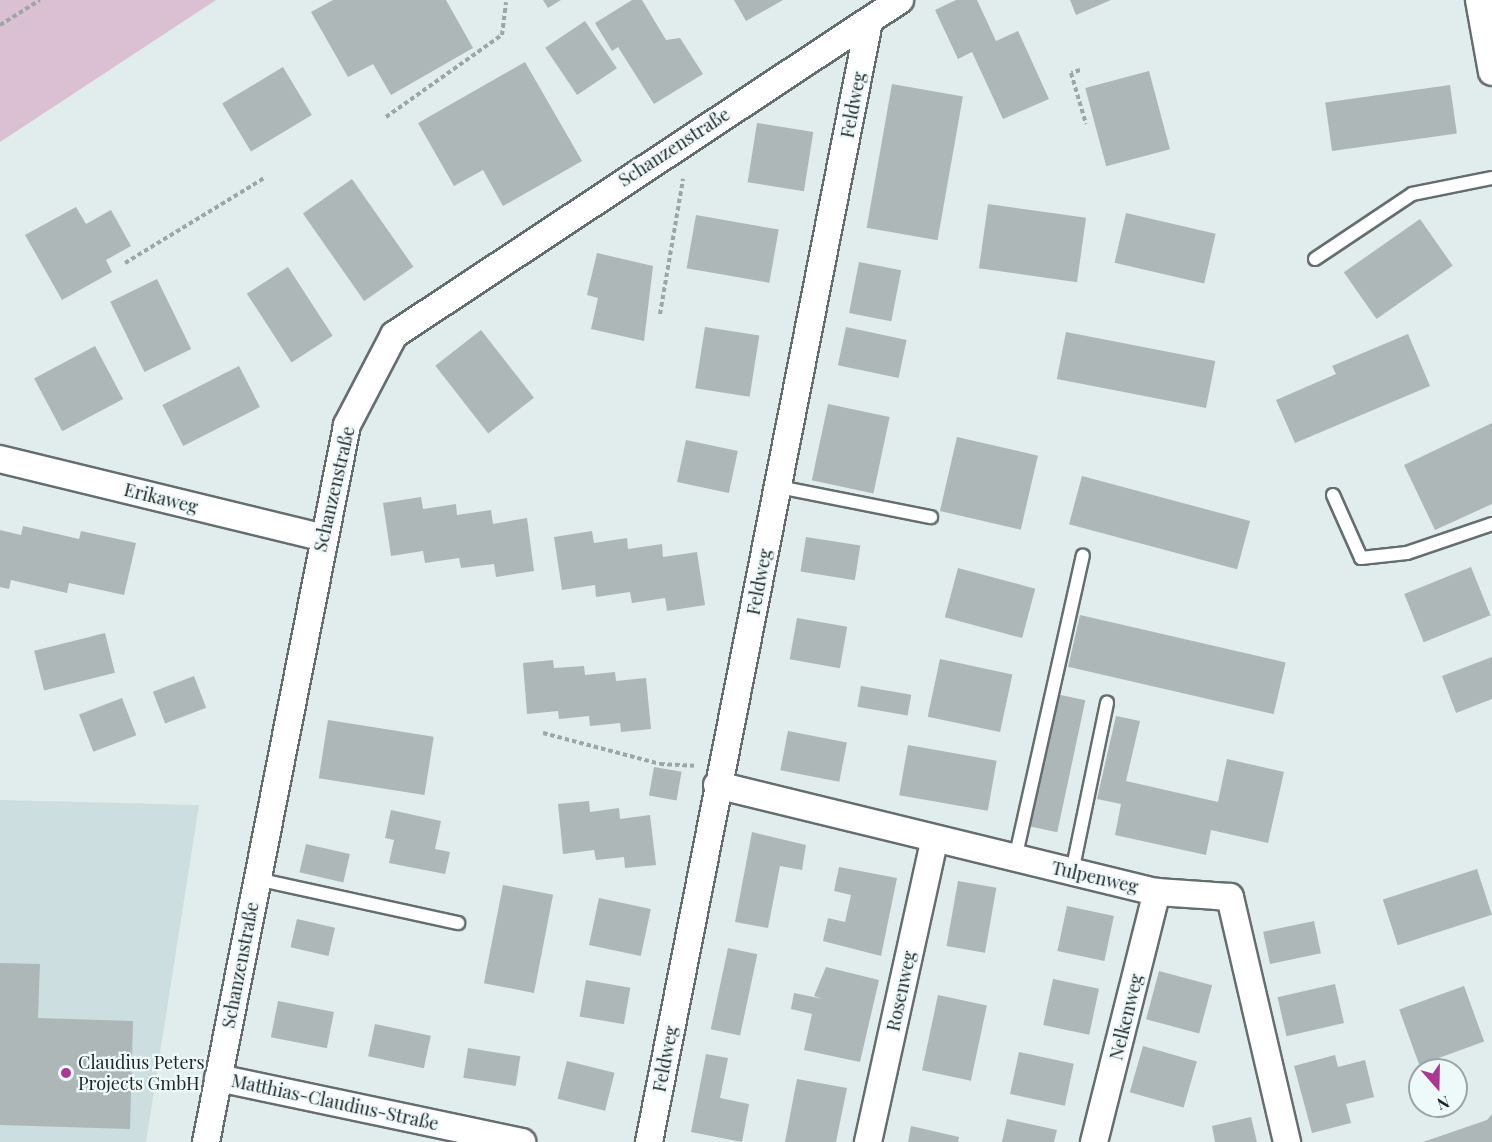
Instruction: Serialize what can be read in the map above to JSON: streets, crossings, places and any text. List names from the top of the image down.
{
  "streets": {
    "street": [
      "Feldweg",
      "Schanzenstraße",
      "Erikaweg",
      "Tulpenweg",
      "Rosenweg",
      "Nelkenweg",
      "Matthias-Claudius-Straße"
    ]
  },
  "crossings": [
    ["Feldweg", "Schanzenstraße"],
    ["Feldweg", "Tulpenweg"],
    ["Schanzenstraße", "Erikaweg"],
    ["Schanzenstraße", "Matthias-Claudius-Straße"],
    ["Tulpenweg", "Rosenweg"],
    ["Tulpenweg", "Nelkenweg"]
  ],
  "places": ["Claudius Peters Projects GmbH"],
  "north": "bottom"
}
